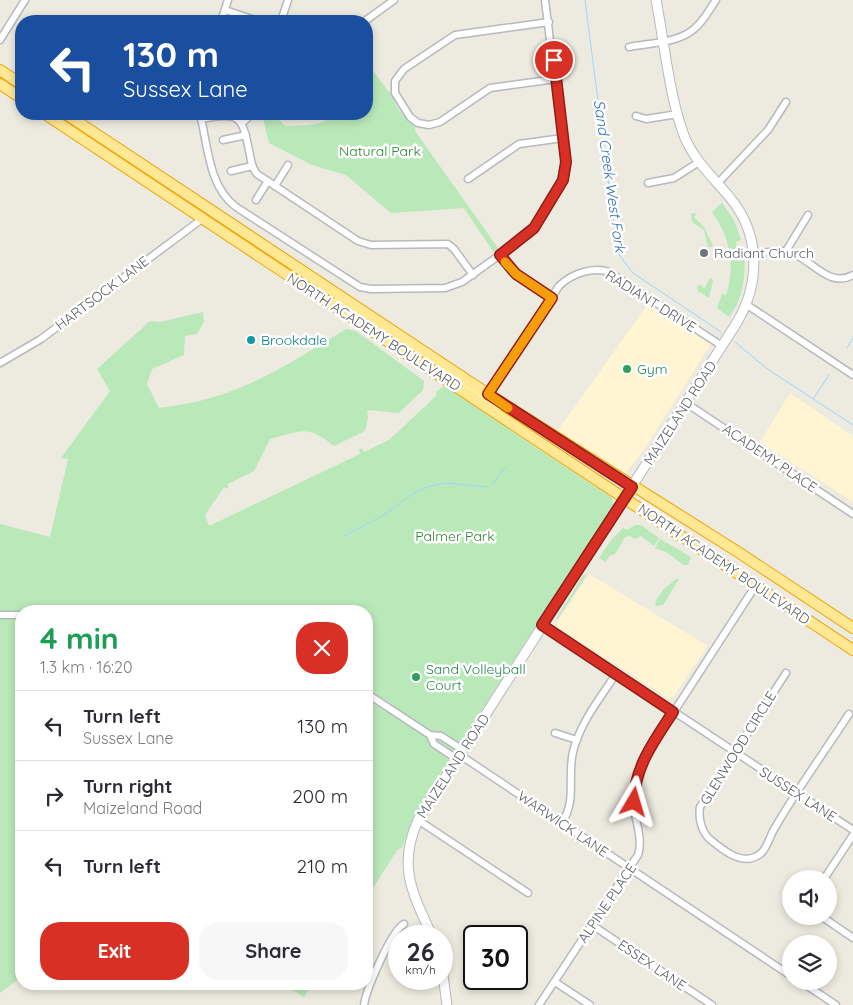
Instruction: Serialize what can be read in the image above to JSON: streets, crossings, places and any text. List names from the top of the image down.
{
  "streets": {
    "highway": ["NORTH ACADEMY BOULEVARD"],
    "main road": ["MAIZELAND ROAD"],
    "street": [
      "HARTSOCK LANE",
      "RADIANT DRIVE",
      "ACADEMY PLACE",
      "GLENWOOD CIRCLE",
      "SUSSEX LANE",
      "WARWICK LANE",
      "ALPINE PLACE",
      "ESSEX LANE"
    ]
  },
  "crossings": [
    ["HARTSOCK LANE", "NORTH ACADEMY BOULEVARD"],
    ["RADIANT DRIVE", "NORTH ACADEMY BOULEVARD"],
    ["RADIANT DRIVE", "MAIZELAND ROAD"],
    ["NORTH ACADEMY BOULEVARD", "MAIZELAND ROAD"],
    ["NORTH ACADEMY BOULEVARD", "ALPINE PLACE"],
    ["MAIZELAND ROAD", "ACADEMY PLACE"],
    ["MAIZELAND ROAD", "SUSSEX LANE"],
    ["MAIZELAND ROAD", "WARWICK LANE"],
    ["GLENWOOD CIRCLE", "SUSSEX LANE"],
    ["SUSSEX LANE", "ALPINE PLACE"],
    ["WARWICK LANE", "ALPINE PLACE"],
    ["ALPINE PLACE", "ESSEX LANE"]
  ],
  "water": ["Sand Creek West Fork"],
  "parks": ["Natural Park", "Palmer Park"],
  "places": [
    "Radiant Church",
    "Brookdale",
    "Gym",
    "Sand Volleyball Court"
  ],
  "page": {
    "turn": ["130 m", "Sussex Lane"],
    "heading": ["4 min", "1.3 km · 16:20"],
    "list": [
      {
        "name": "Turn left",
        "note": "Sussex Lane",
        "value": "130 m"
      },
      {
        "name": "Turn right",
        "note": "Maizeland Road",
        "value": "200 m"
      },
      {
        "name": "Turn left",
        "value": "210 m"
      }
    ],
    "buttons": ["Exit", "Share"],
    "speed": "26 km/h",
    "limit": "30"
  }
}
